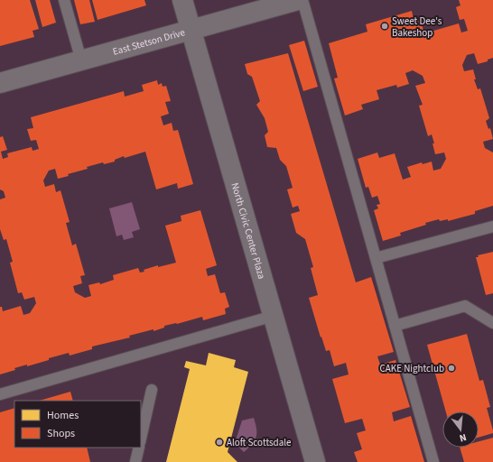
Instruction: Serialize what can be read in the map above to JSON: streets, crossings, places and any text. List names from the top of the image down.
{
  "streets": {
    "street": ["East Stetson Drive", "North Civic Center Plaza"]
  },
  "crossings": [
    ["East Stetson Drive", "North Civic Center Plaza"]
  ],
  "places": ["Sweet Dee's Bakeshop", "CAKE Nightclub", "Aloft Scottsdale"],
  "legend": ["Homes", "Shops"],
  "north": "bottom"
}
